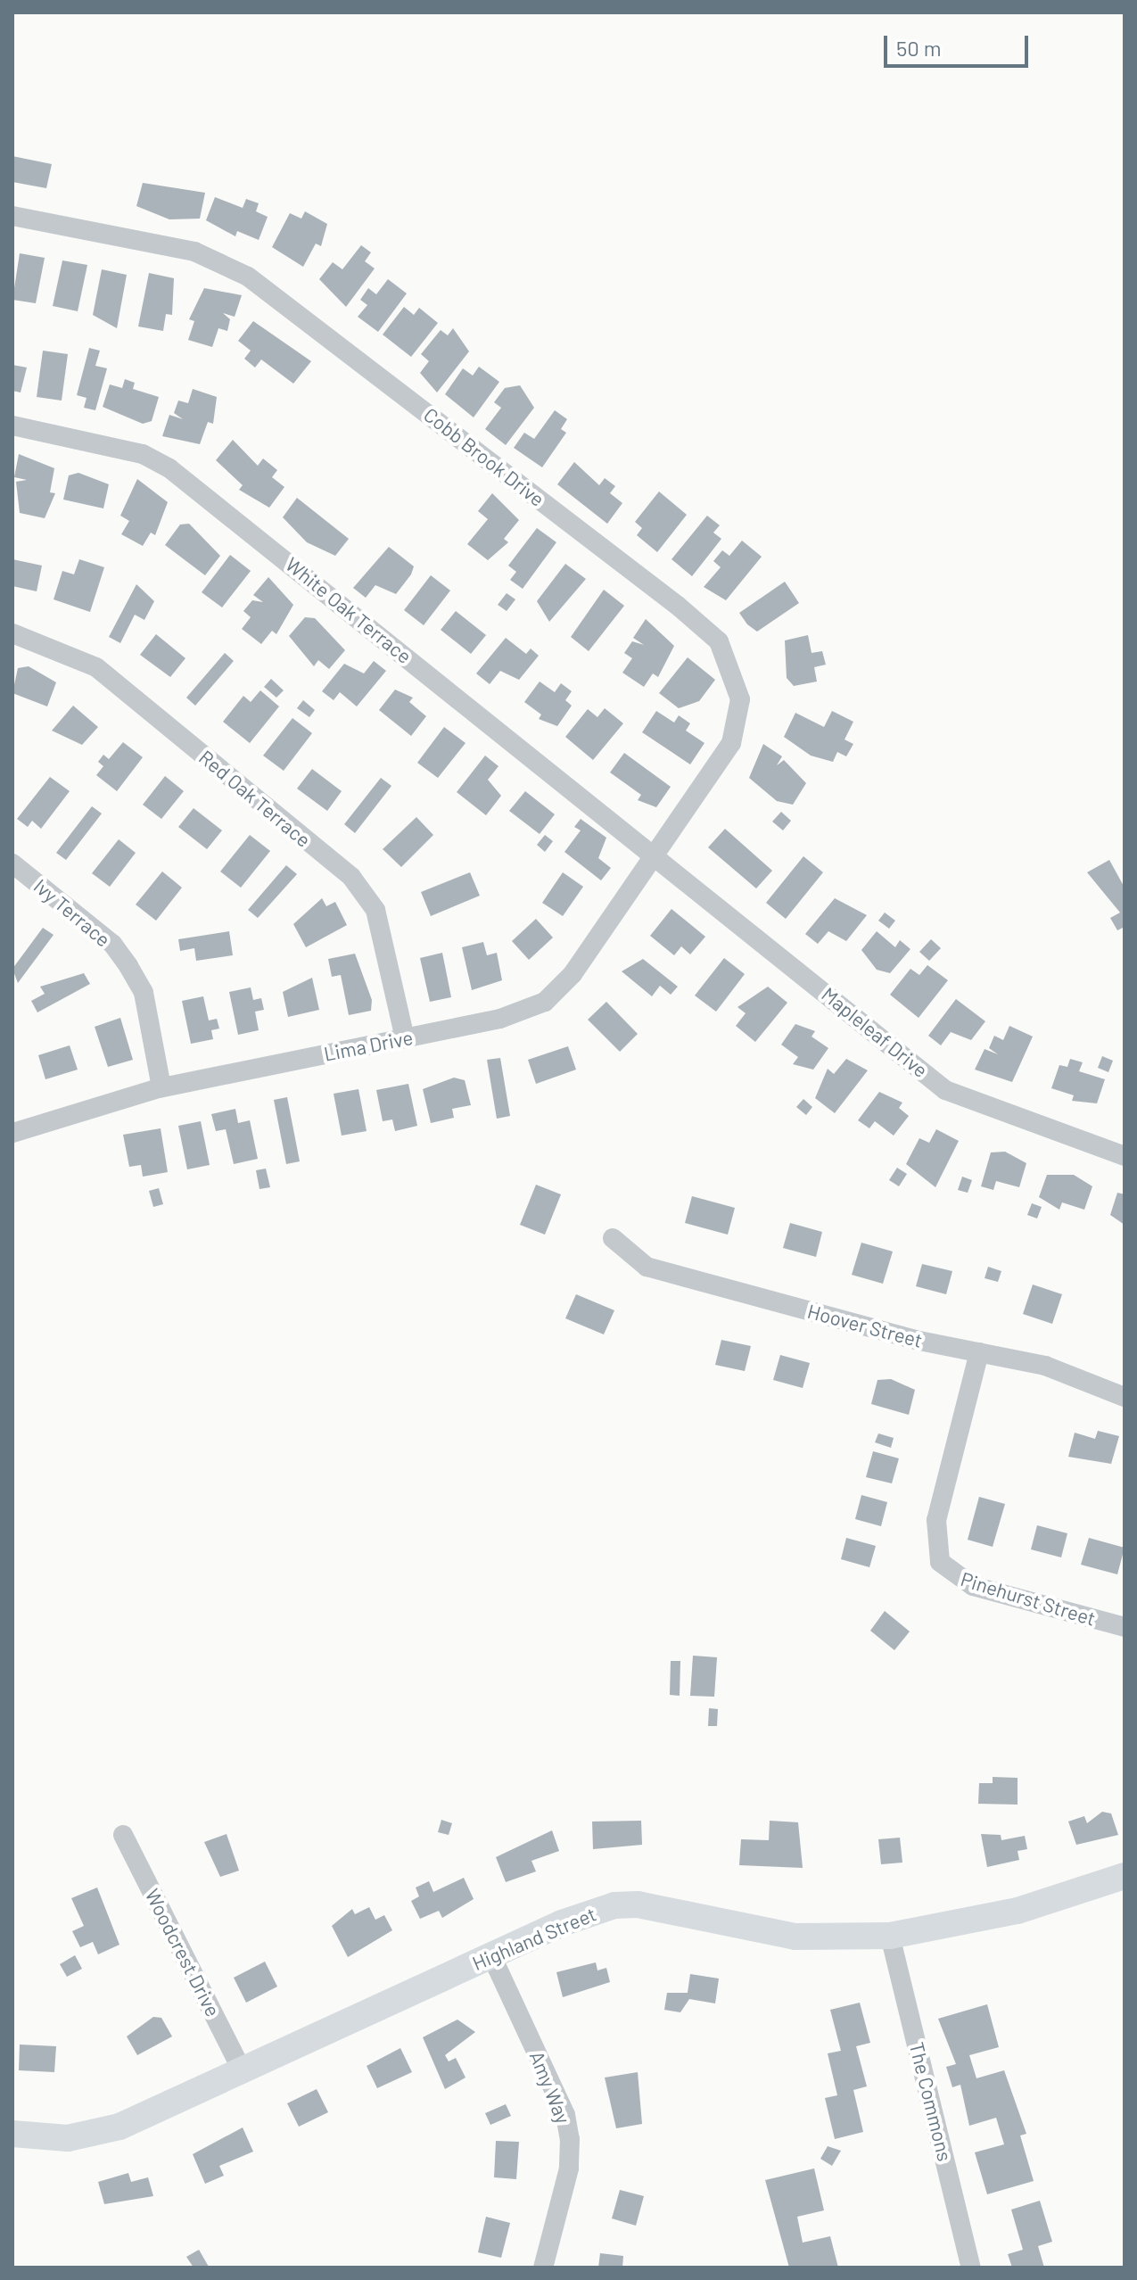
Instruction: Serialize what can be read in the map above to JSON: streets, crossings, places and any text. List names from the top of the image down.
{
  "streets": {
    "street": [
      "Cobb Brook Drive",
      "White Oak Terrace",
      "Red Oak Terrace",
      "Ivy Terrace",
      "Mapleleaf Drive",
      "Lima Drive",
      "Hoover Street",
      "Pinehurst Street",
      "Highland Street",
      "Woodcrest Drive",
      "Amy Way",
      "The Commons"
    ]
  },
  "crossings": [
    ["Cobb Brook Drive", "White Oak Terrace"],
    ["Cobb Brook Drive", "Mapleleaf Drive"],
    ["Cobb Brook Drive", "Lima Drive"],
    ["White Oak Terrace", "Mapleleaf Drive"],
    ["White Oak Terrace", "Lima Drive"],
    ["Red Oak Terrace", "Lima Drive"],
    ["Ivy Terrace", "Lima Drive"],
    ["Mapleleaf Drive", "Lima Drive"],
    ["Hoover Street", "Pinehurst Street"],
    ["Highland Street", "Woodcrest Drive"],
    ["Highland Street", "Amy Way"],
    ["Highland Street", "The Commons"]
  ],
  "scale_bar": "50 m"
}
